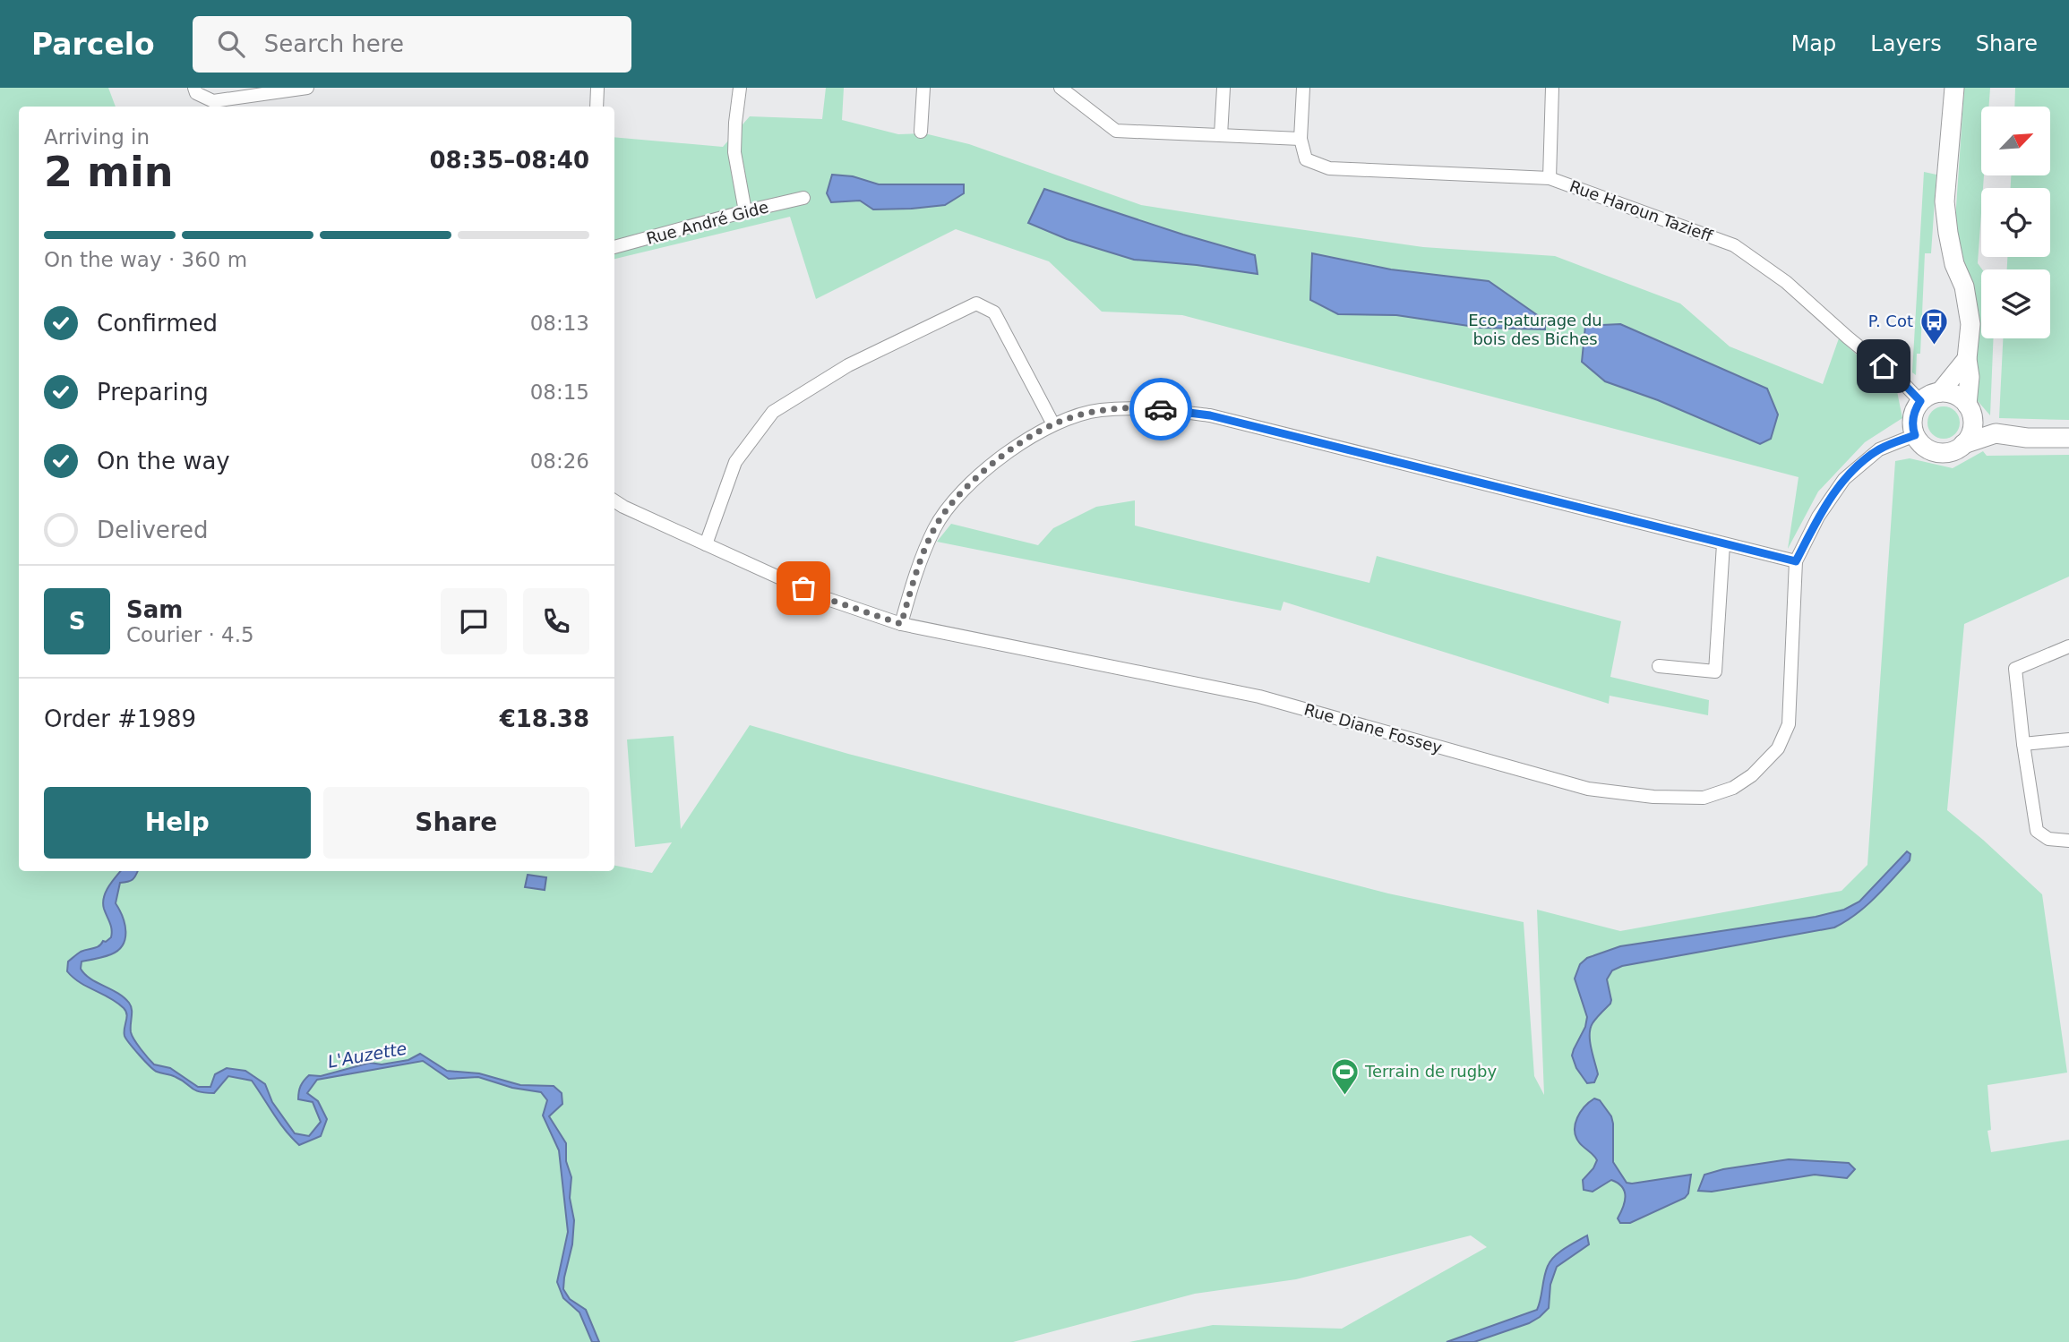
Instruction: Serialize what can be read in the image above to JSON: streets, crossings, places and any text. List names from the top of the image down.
{
  "streets": {
    "street": ["Rue Haroun Tazieff", "Rue André Gide", "Rue Diane Fossey"]
  },
  "crossings": [
    ["Rue Haroun Tazieff", "Rue Diane Fossey"]
  ],
  "water": ["L'Auzette"],
  "parks": ["Eco-paturage du bois des Biches"],
  "places": {
    "bus stop": ["P. Cot"],
    "sports": ["Terrain de rugby"]
  },
  "north": "top right",
  "page": {
    "header": "Parcelo",
    "search": "Search here",
    "nav": ["Map", "Layers", "Share"],
    "heading": ["2 min", "Arriving in", "08:35–08:40"],
    "panel": [
      "Sam",
      "Courier · 4.5",
      "Order #1989",
      "€18.38"
    ],
    "bar": "On the way · 360 m",
    "list": [
      ["Confirmed", "08:13"],
      ["Preparing", "08:15"],
      ["On the way", "08:26"],
      "Delivered"
    ],
    "round": "S",
    "buttons": ["Help", "Share"]
  }
}
